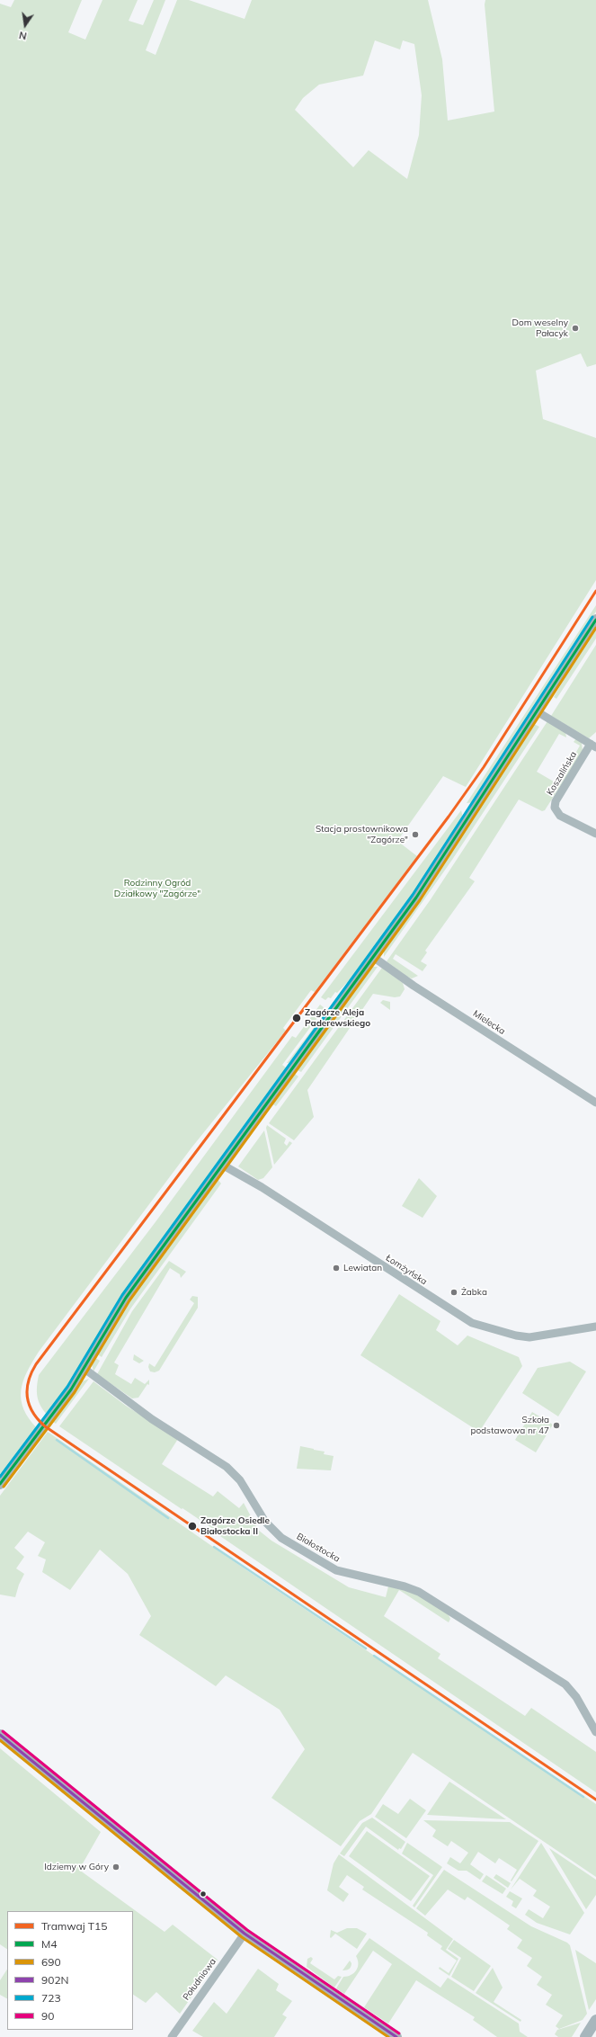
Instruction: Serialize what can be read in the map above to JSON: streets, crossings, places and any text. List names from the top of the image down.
{
  "streets": {
    "street": [
      "Koszalińska",
      "Mielecka",
      "Łomżyńska",
      "Białostocka",
      "Południowa"
    ]
  },
  "parks": ["Rodzinny Ogród Działkowy \"Zagórze\""],
  "places": [
    "Dom weselny Pałacyk",
    "Stacja prostownikowa \"Zagórze\"",
    "Zagórze Aleja Paderewskiego",
    "Lewiatan",
    "Żabka",
    "Szkoła podstawowa nr 47",
    "Zagórze Osiedle Białostocka II",
    "Idziemy w Góry"
  ],
  "lines": [
    "tram line T15",
    "transit line 723",
    "transit line M4",
    "transit line 690",
    "transit line 90",
    "transit line 902N"
  ],
  "legend": [
    "Tramwaj T15",
    "M4",
    "690",
    "902N",
    "723",
    "90"
  ],
  "north": "bottom"
}
